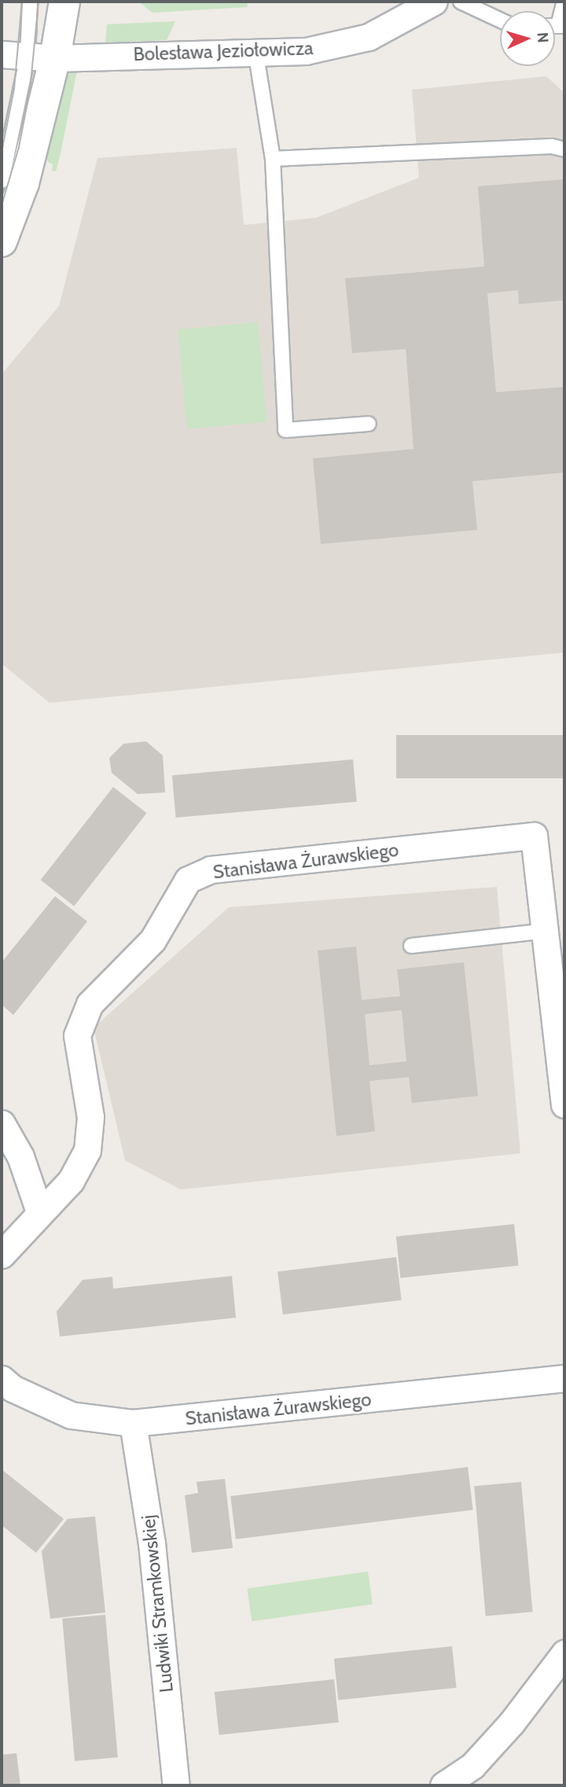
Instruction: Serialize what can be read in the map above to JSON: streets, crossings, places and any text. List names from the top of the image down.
{
  "streets": {
    "street": ["Bolesława Jeziołowicza", "Stanisława Żurawskiego", "Ludwiki Stramkowskiej"]
  },
  "crossings": [
    ["Stanisława Żurawskiego", "Ludwiki Stramkowskiej"]
  ],
  "north": "right"
}
